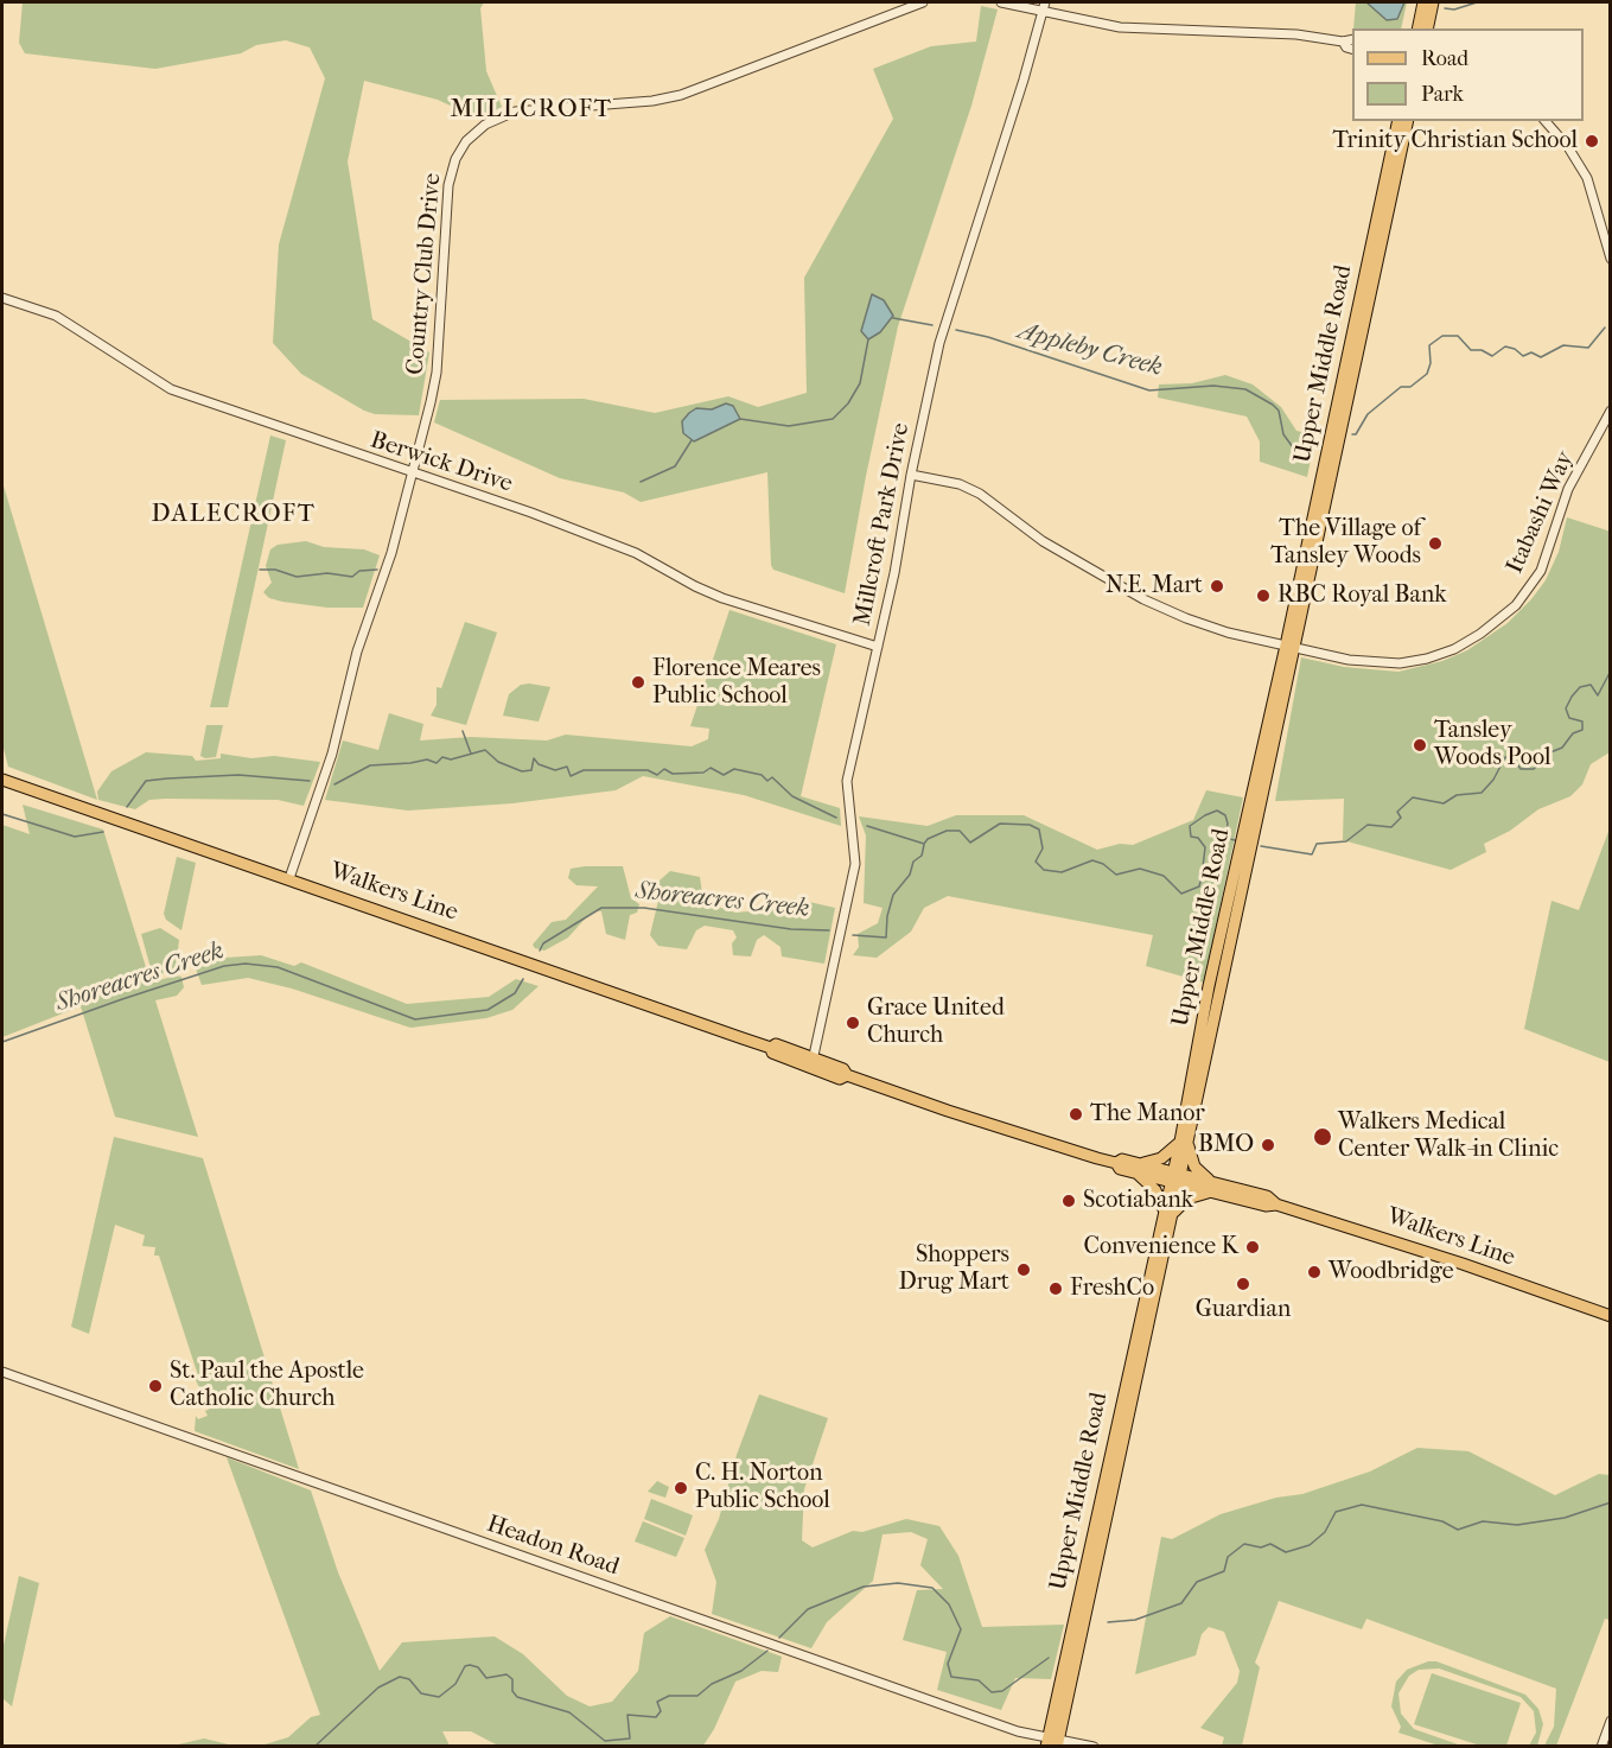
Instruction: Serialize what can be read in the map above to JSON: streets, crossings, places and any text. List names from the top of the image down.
{
  "streets": {
    "main road": ["Upper Middle Road", "Walkers Line"],
    "street": [
      "Country Club Drive",
      "Berwick Drive",
      "Itabashi Way",
      "Millcroft Park Drive",
      "Headon Road"
    ]
  },
  "crossings": [
    ["Country Club Drive", "Berwick Drive"],
    ["Country Club Drive", "Walkers Line"],
    ["Upper Middle Road", "Itabashi Way"],
    ["Upper Middle Road", "Walkers Line"],
    ["Upper Middle Road", "Headon Road"],
    ["Berwick Drive", "Millcroft Park Drive"],
    ["Itabashi Way", "Millcroft Park Drive"],
    ["Millcroft Park Drive", "Walkers Line"]
  ],
  "districts": ["MILLCROFT", "DALECROFT"],
  "water": ["Appleby Creek", "Shoreacres Creek"],
  "places": [
    "Trinity Christian School",
    "The Village of Tansley Woods",
    "N.E. Mart",
    "RBC Royal Bank",
    "Florence Meares Public School",
    "Tansley Woods Pool",
    "Grace United Church",
    "The Manor",
    "Walkers Medical Center Walk-in Clinic",
    "BMO",
    "Scotiabank",
    "Convenience K",
    "Shoppers Drug Mart",
    "Woodbridge",
    "Guardian",
    "FreshCo",
    "St. Paul the Apostle Catholic Church",
    "C. H. Norton Public School"
  ],
  "legend": ["Road", "Park"]
}
